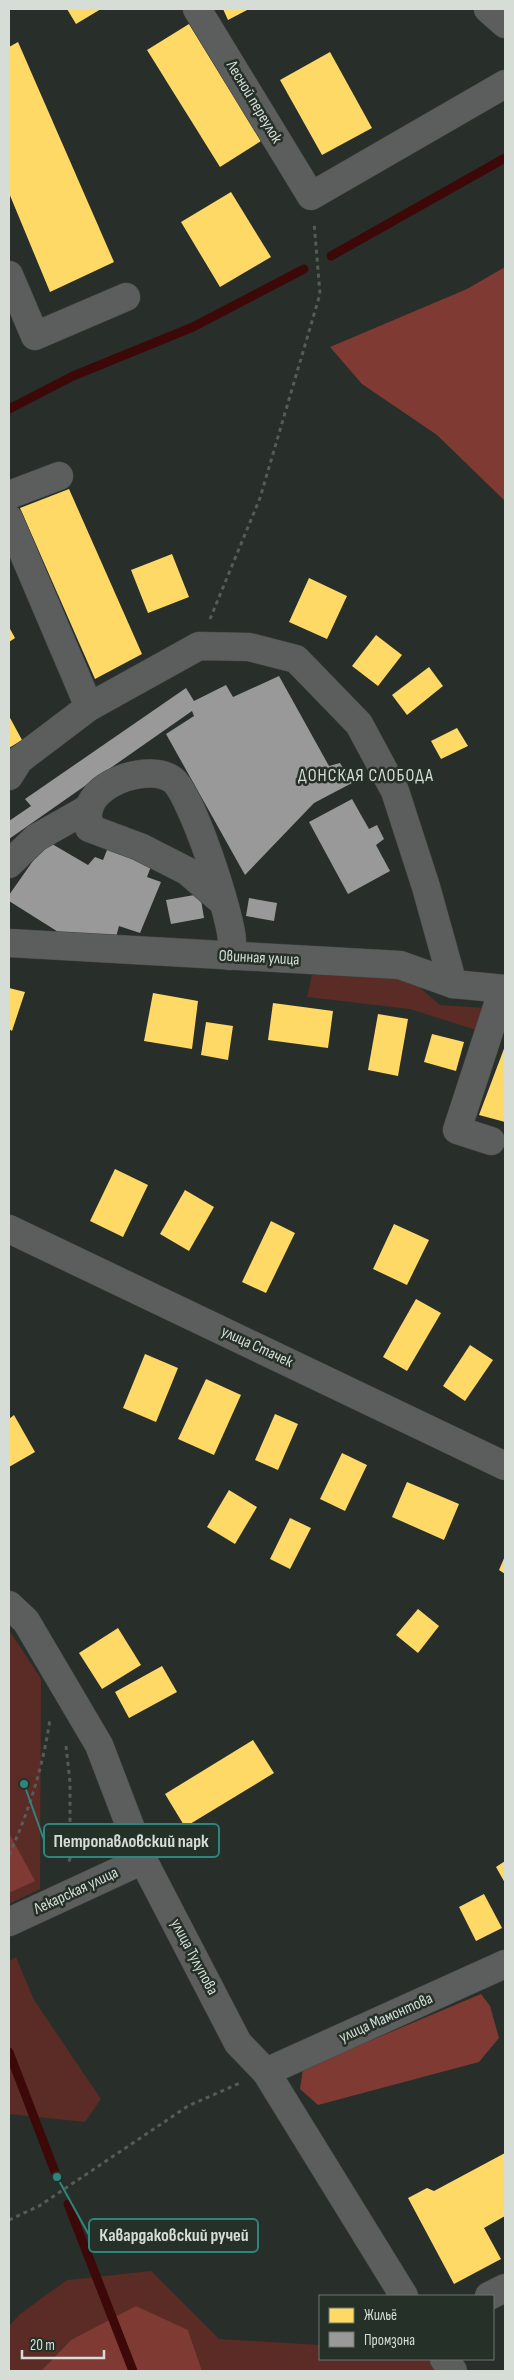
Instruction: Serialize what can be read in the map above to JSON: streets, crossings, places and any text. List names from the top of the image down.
{
  "streets": {
    "street": [
      "Лесной переулок",
      "Овинная улица",
      "улица Стачек",
      "Лекарская улица",
      "улица Тулупова",
      "улица Мамонтова"
    ]
  },
  "crossings": [
    ["Лекарская улица", "улица Тулупова"],
    ["улица Тулупова", "улица Мамонтова"]
  ],
  "districts": ["ДОНСКАЯ СЛОБОДА"],
  "places": ["Петропавловский парк", "Кавардаковский ручей"],
  "legend": ["Жильё", "Промзона"],
  "scale_bar": "20 m"
}
